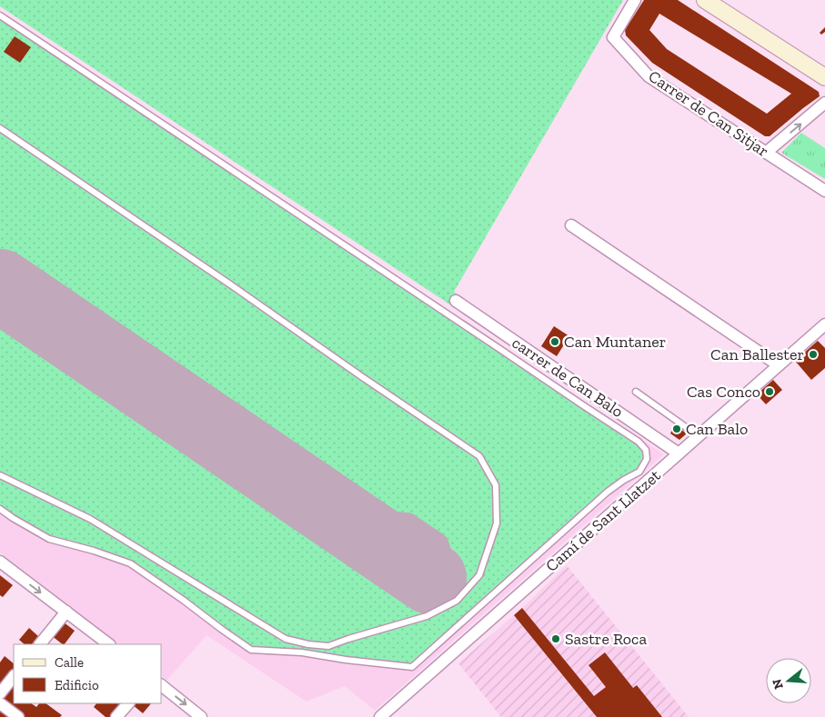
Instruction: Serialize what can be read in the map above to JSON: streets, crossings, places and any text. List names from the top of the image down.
{
  "streets": {
    "street": ["Carrer de Can Sitjar", "carrer de Can Balo", "Camí de Sant Llatzet"]
  },
  "crossings": [
    ["carrer de Can Balo", "Camí de Sant Llatzet"]
  ],
  "places": [
    "Can Muntaner",
    "Can Ballester",
    "Cas Conco",
    "Can Balo",
    "Sastre Roca"
  ],
  "legend": ["Calle", "Edificio"],
  "north": "left"
}
